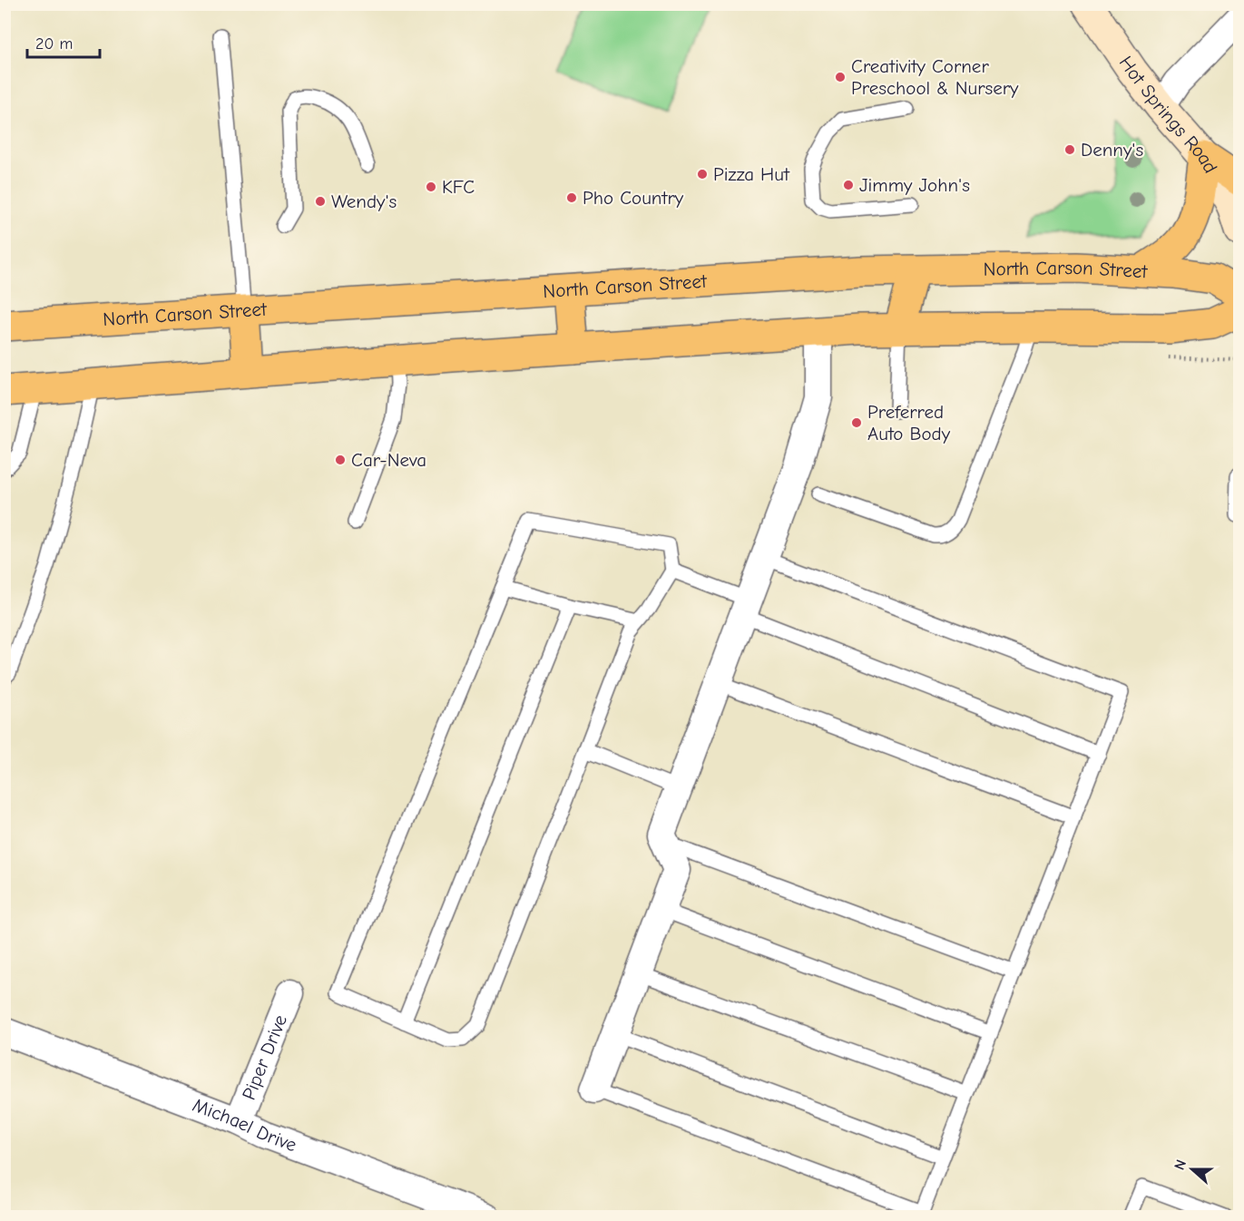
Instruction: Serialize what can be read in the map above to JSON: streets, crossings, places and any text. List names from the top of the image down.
{
  "streets": {
    "main road": ["North Carson Street"],
    "street": ["Hot Springs Road", "Piper Drive", "Michael Drive"]
  },
  "crossings": [
    ["Piper Drive", "Michael Drive"]
  ],
  "places": [
    "Creativity Corner Preschool & Nursery",
    "Denny's",
    "Pizza Hut",
    "Jimmy John's",
    "KFC",
    "Pho Country",
    "Wendy's",
    "Preferred Auto Body",
    "Car-Neva"
  ],
  "scale_bar": "20 m",
  "north": "left"
}
